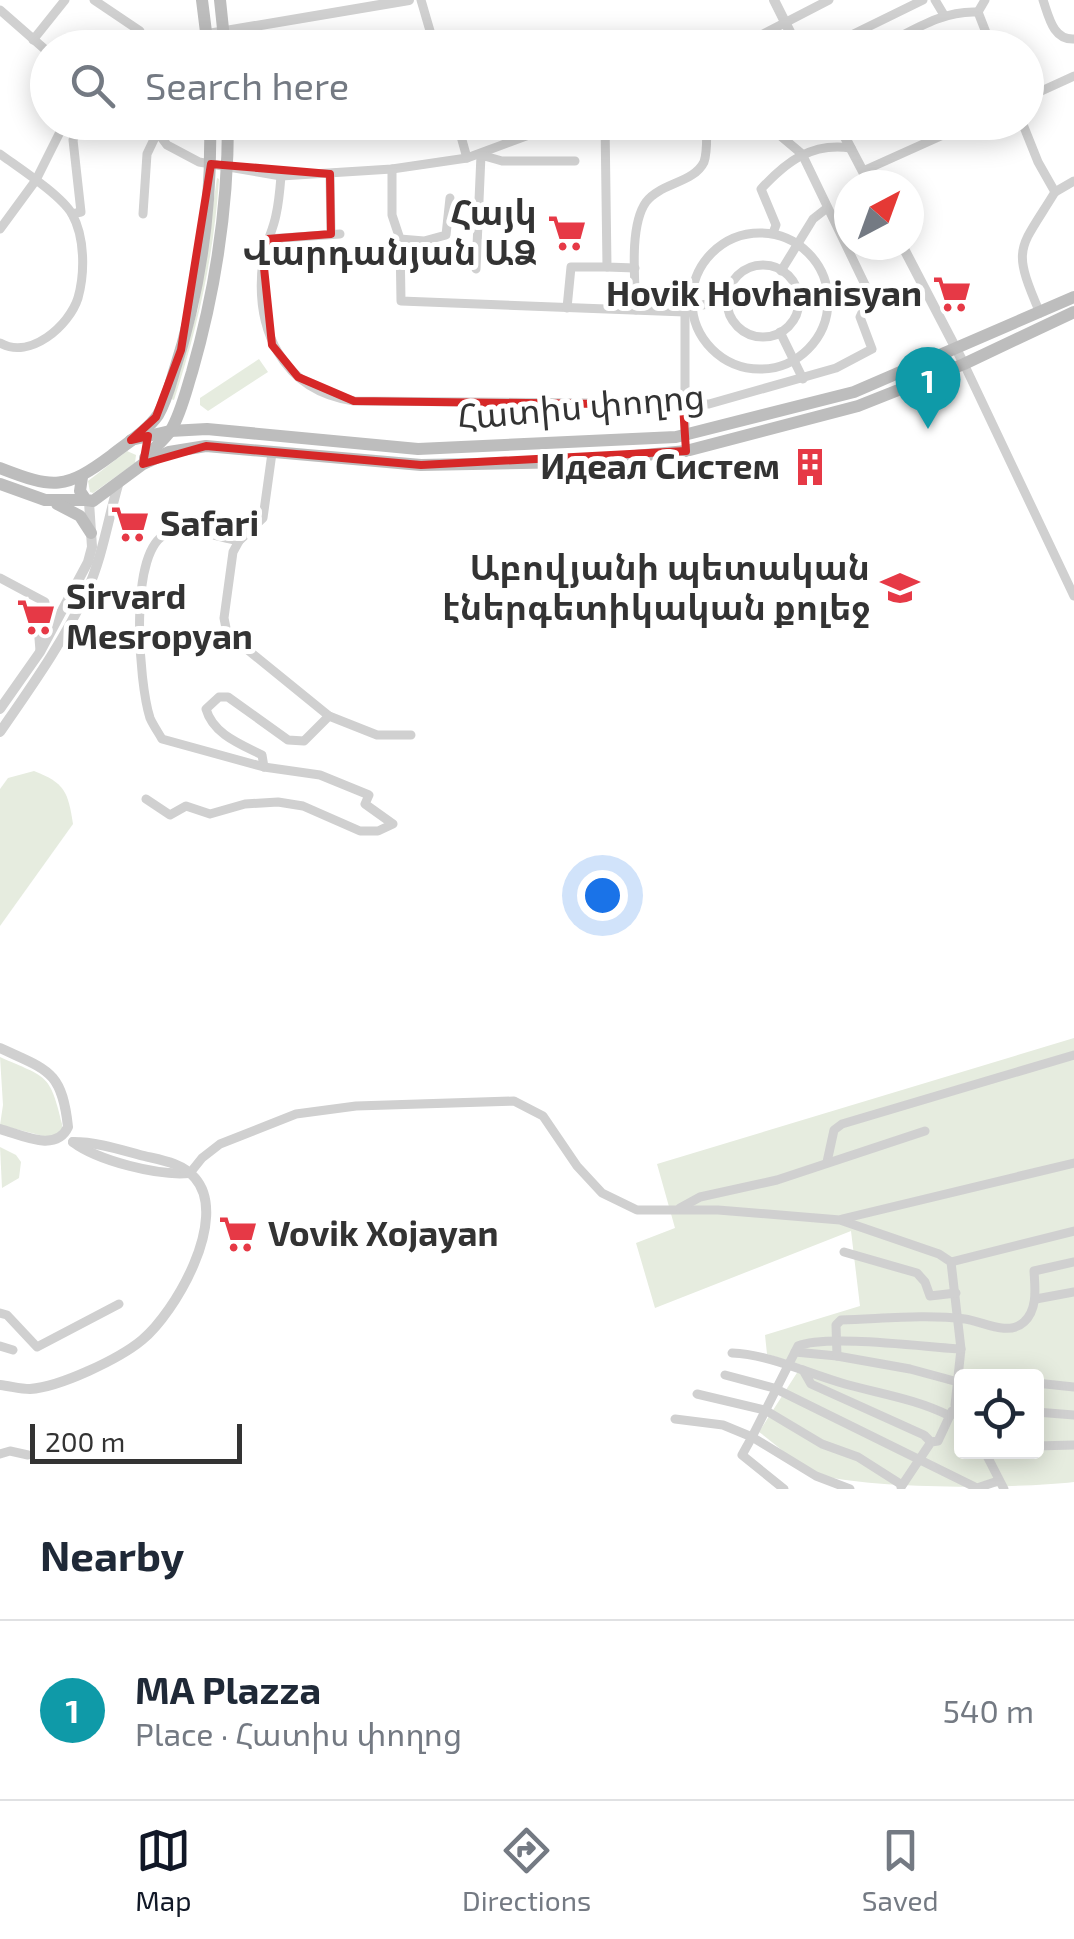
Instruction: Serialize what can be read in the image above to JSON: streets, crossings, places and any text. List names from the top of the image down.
{
  "streets": {
    "main road": ["Հատիս փողոց"]
  },
  "places": {
    "supermarket": [
      "Հայկ Վարդանյան ԱՁ",
      "Hovik Hovhanisyan",
      "Safari",
      "Sirvard Mesropyan",
      "Vovik Xojayan"
    ],
    "building": ["Идеал Систем"],
    "school or university": ["Աբովյանի պետական էներգետիկական քոլեջ"]
  },
  "scale_bar": "200 m",
  "north": "top right",
  "page": {
    "search": "Search here",
    "pins": "1",
    "scale": "200 m",
    "heading": "Nearby",
    "list": [
      {
        "mark": "1",
        "name": "MA Plazza",
        "note": "Place · Հատիս փողոց",
        "value": "540 m"
      }
    ],
    "nav": ["Map", "Directions", "Saved"]
  }
}
